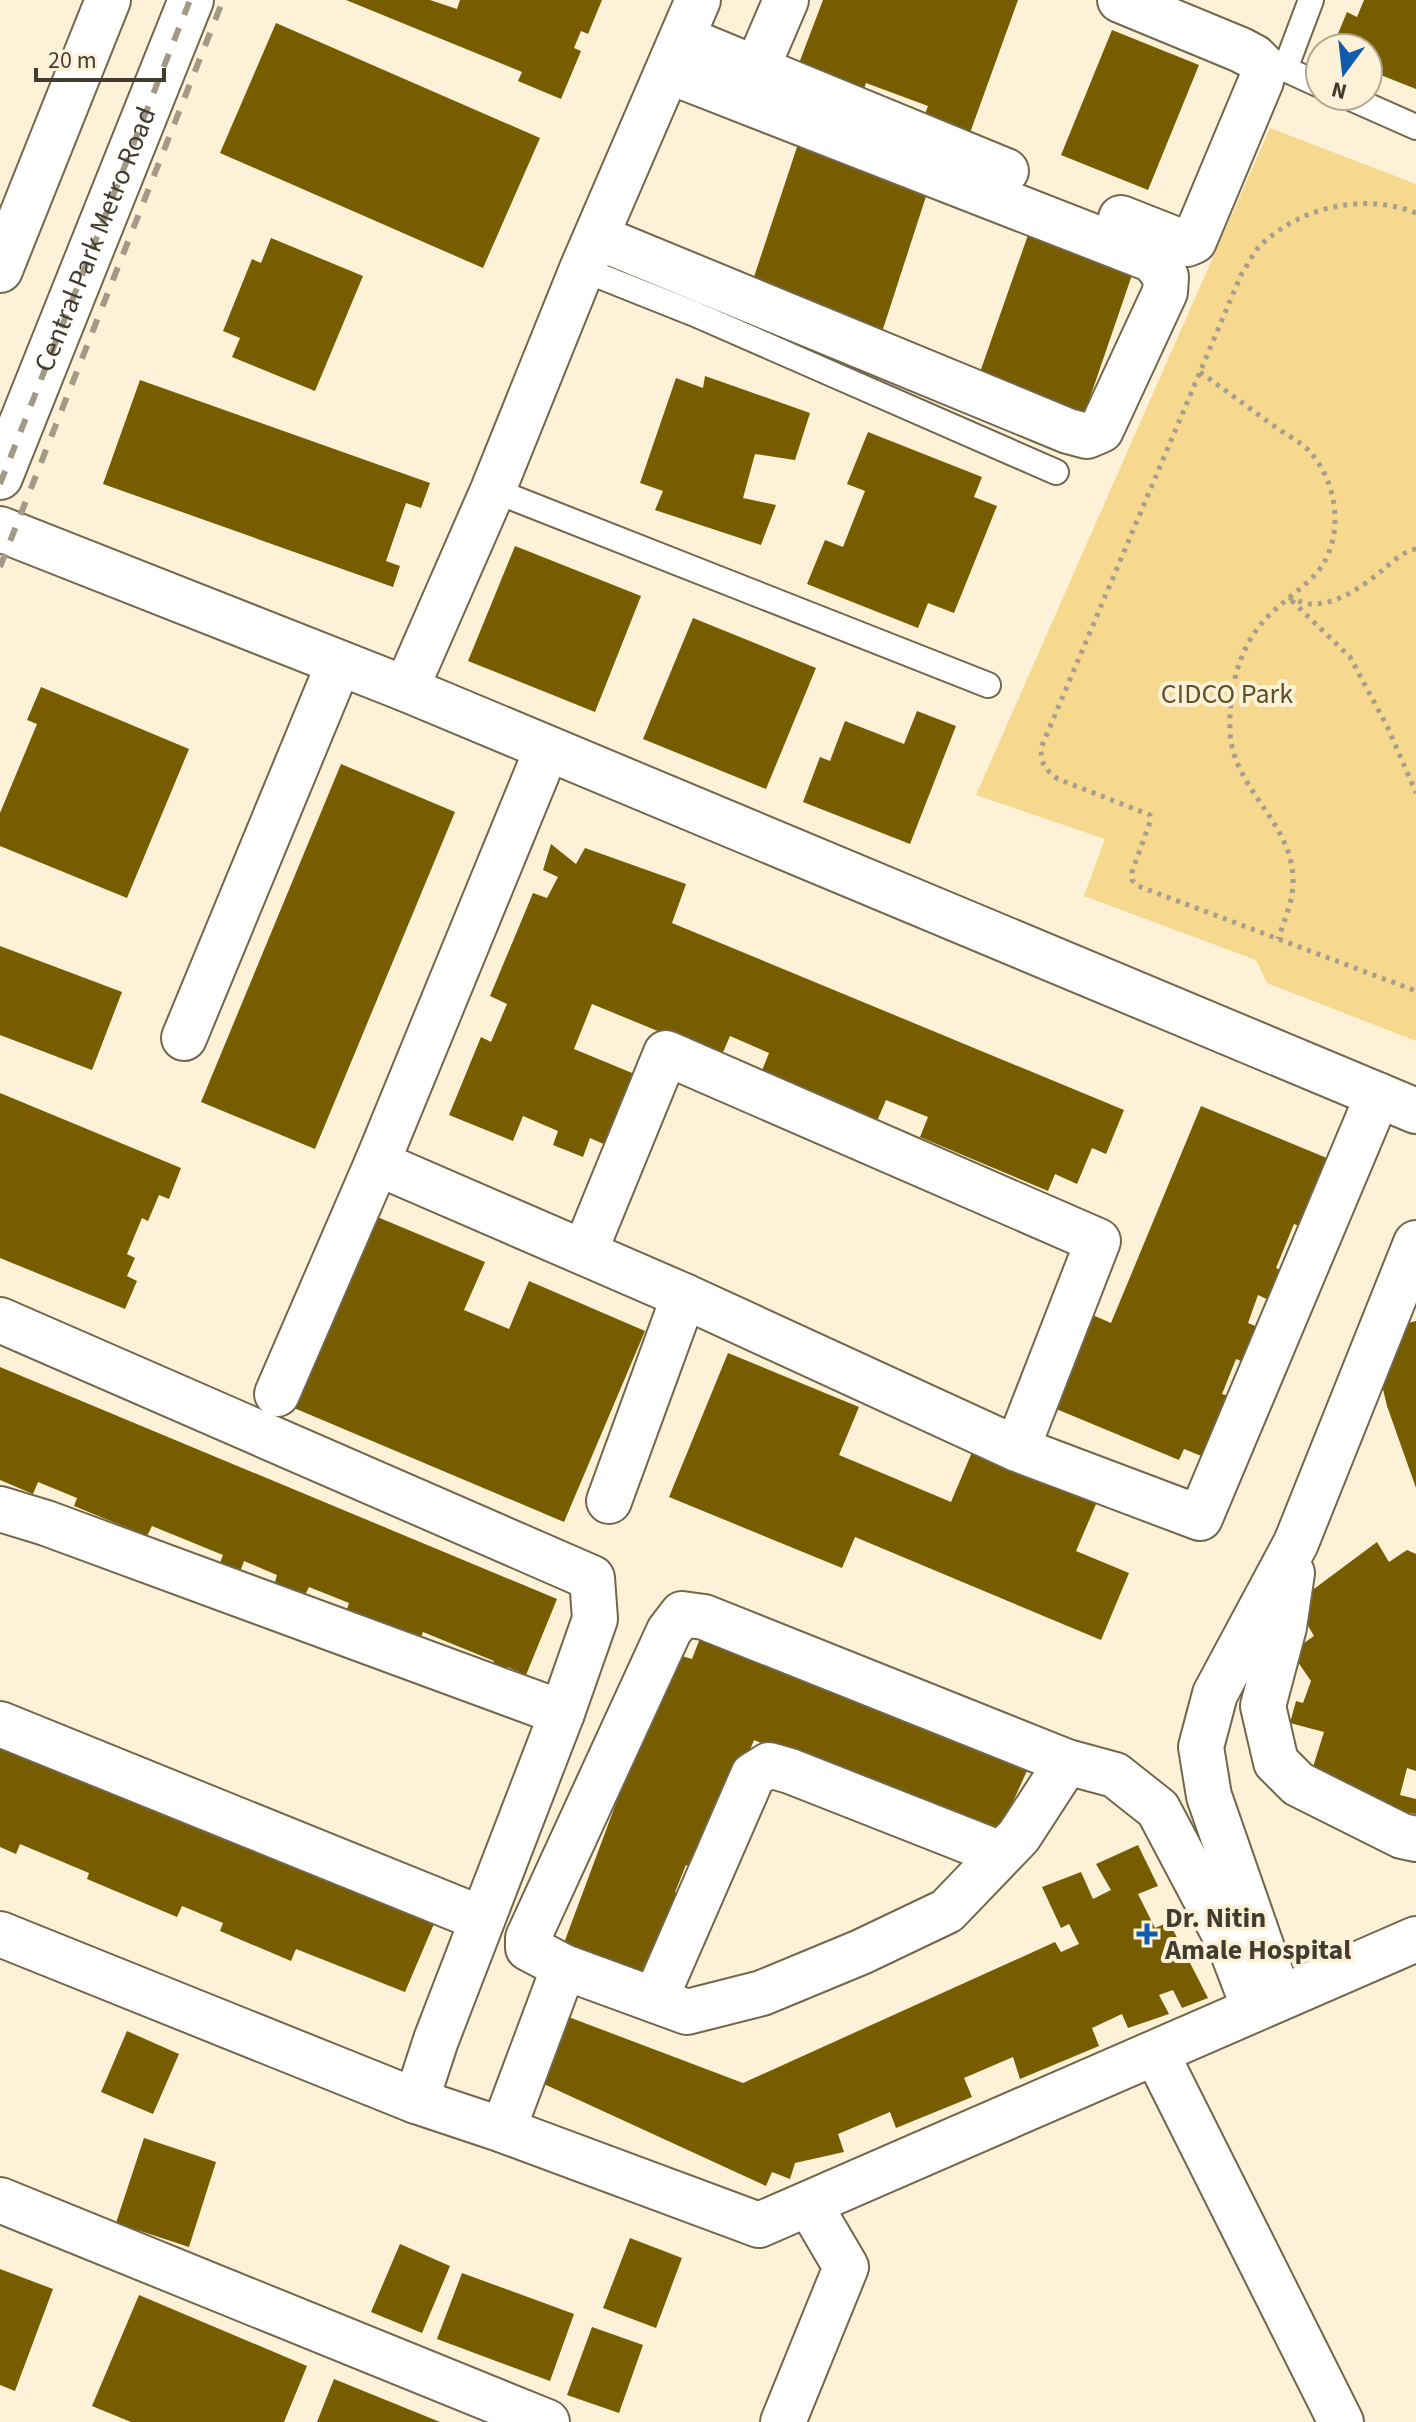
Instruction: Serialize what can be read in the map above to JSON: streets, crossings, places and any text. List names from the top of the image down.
{
  "streets": {
    "street": ["Central Park Metro Road"]
  },
  "parks": ["CIDCO Park"],
  "places": {
    "health": ["Dr. Nitin Amale Hospital"]
  },
  "scale_bar": "20 m",
  "north": "bottom"
}
